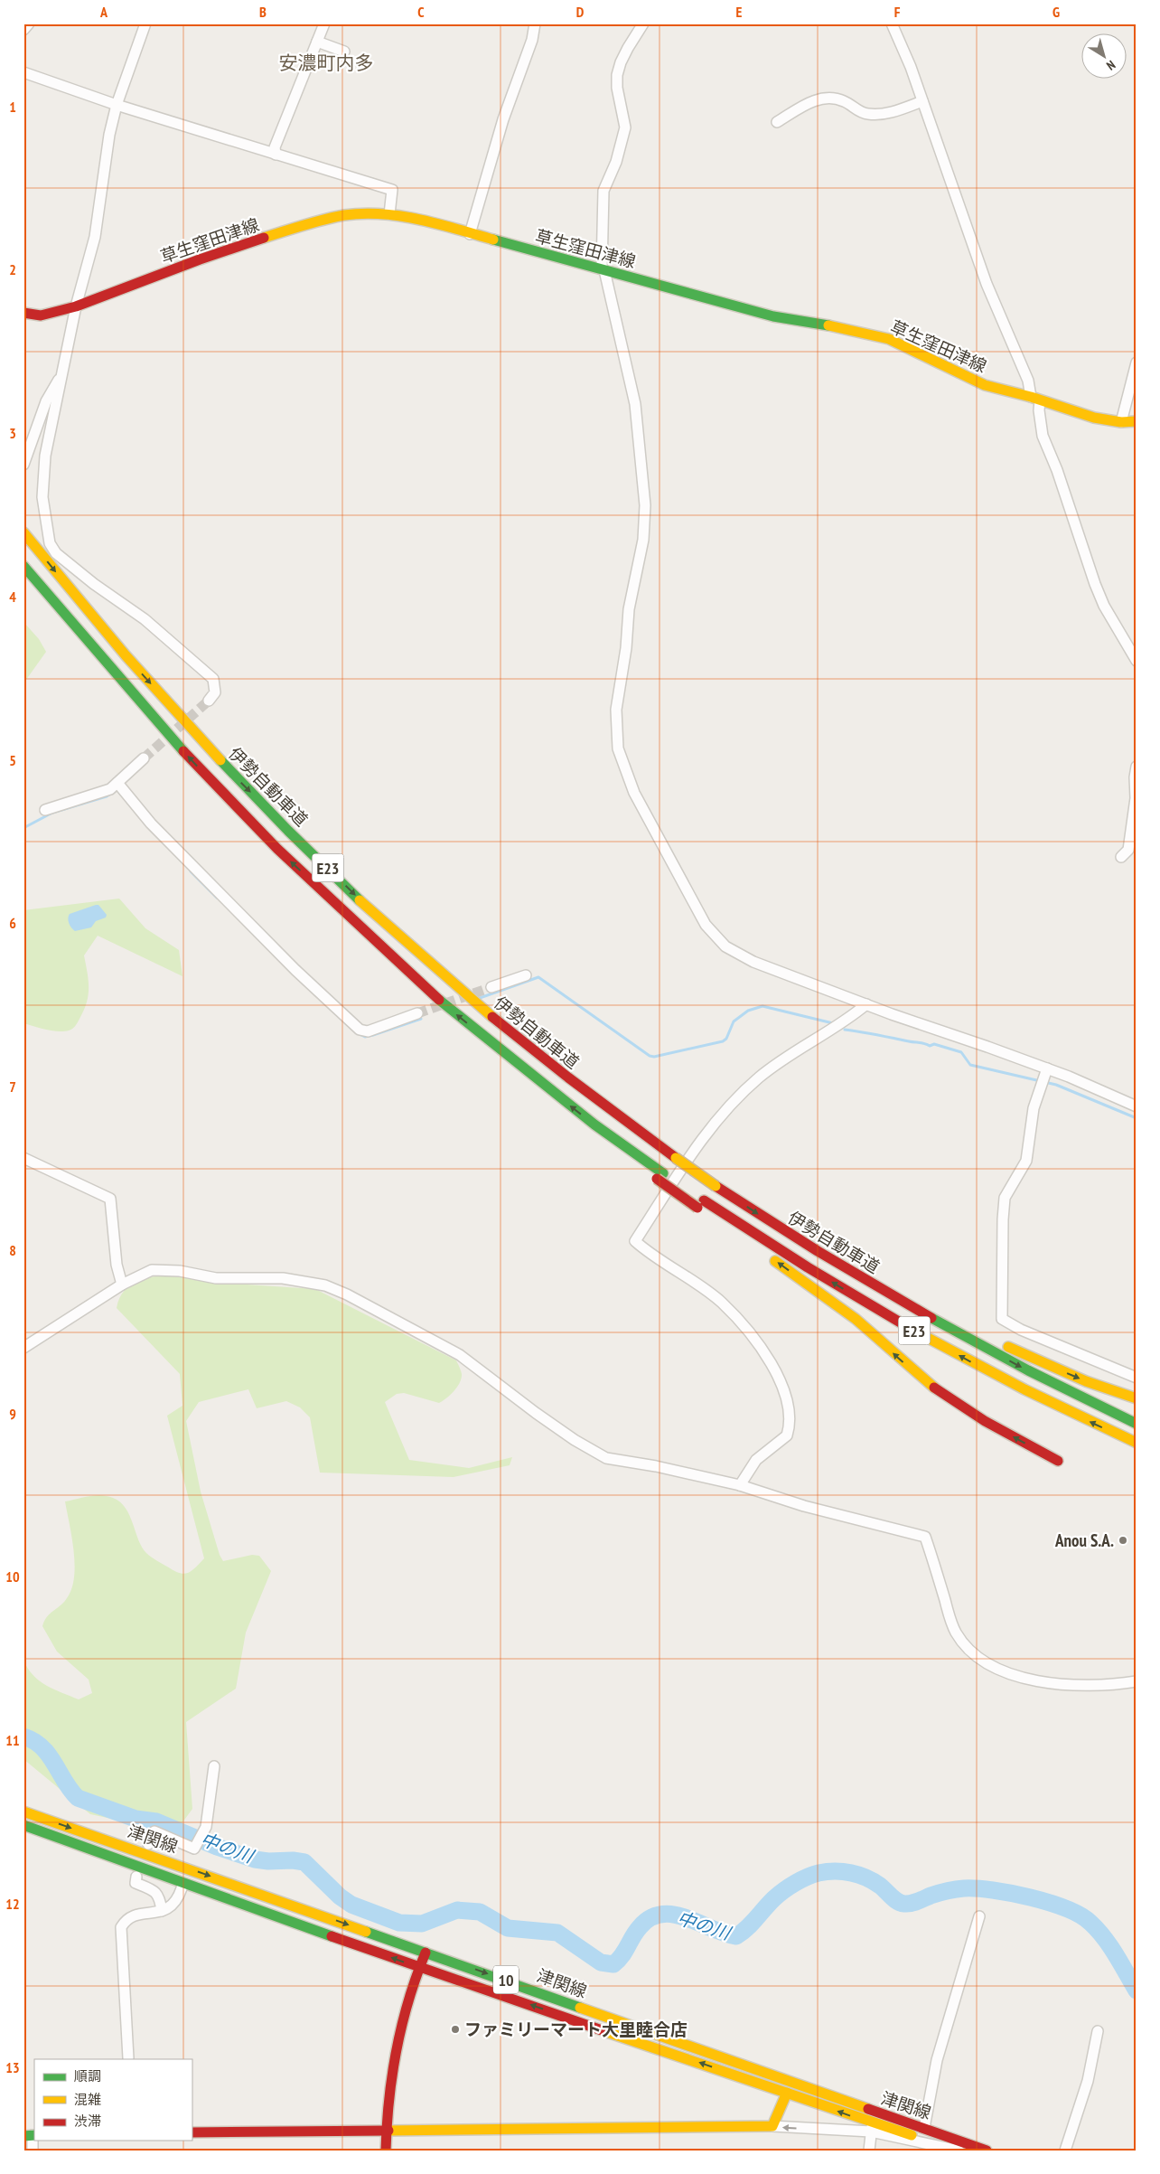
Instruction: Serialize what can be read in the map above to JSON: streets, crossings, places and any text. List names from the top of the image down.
{
  "streets": {
    "main road": [
      "草生窪田津線",
      "伊勢自動車道",
      "E23",
      "津関線",
      "10"
    ]
  },
  "districts": ["安濃町内多"],
  "water": ["中の川"],
  "places": ["Anou S.A.", "ファミリーマート大里睦合店"],
  "legend": ["順調", "混雑", "渋滞"],
  "north": "bottom right",
  "grid": {
    "columns": [
      "A",
      "B",
      "C",
      "D",
      "E",
      "F",
      "G"
    ],
    "rows": [
      "1",
      "2",
      "3",
      "4",
      "5",
      "6",
      "7",
      "8",
      "9",
      "10",
      "11",
      "12",
      "13"
    ]
  }
}
